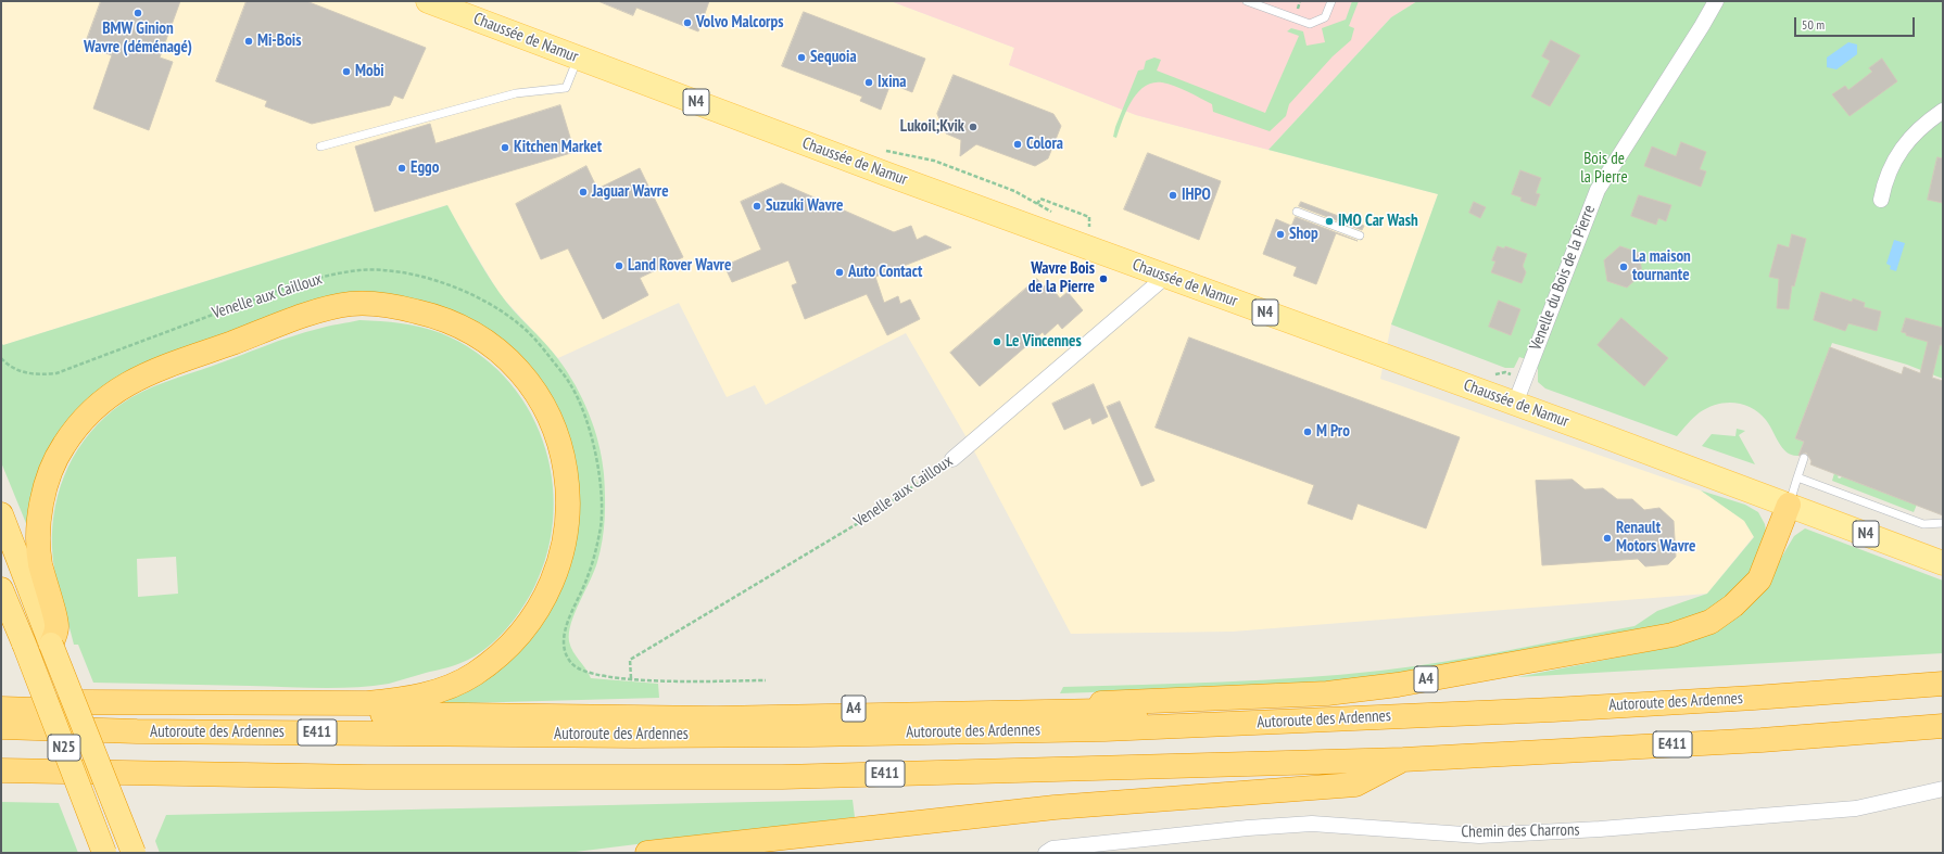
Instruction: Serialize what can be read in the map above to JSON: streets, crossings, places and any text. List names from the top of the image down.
{
  "streets": {
    "highway": [
      "A4",
      "Autoroute des Ardennes",
      "E411",
      "N25"
    ],
    "main road": ["Chaussée de Namur", "N4"],
    "street": ["Venelle du Bois de la Pierre", "Venelle aux Cailloux", "Chemin des Charrons"]
  },
  "crossings": [
    ["Chaussée de Namur", "Venelle du Bois de la Pierre"],
    ["Chaussée de Namur", "Venelle aux Cailloux"],
    ["Chaussée de Namur", "A4"]
  ],
  "parks": ["Bois de la Pierre"],
  "places": [
    "BMW Ginion Wavre (déménagé)",
    "Volvo Malcorps",
    "Mi-Bois",
    "Sequoia",
    "Mobi",
    "Ixina",
    "Lukoil;Kvik",
    "Colora",
    "Kitchen Market",
    "Eggo",
    "Jaguar Wavre",
    "IHPO",
    "Suzuki Wavre",
    "IMO Car Wash",
    "Shop",
    "Land Rover Wavre",
    "La maison tournante",
    "Auto Contact",
    "Wavre Bois de la Pierre",
    "Le Vincennes",
    "M Pro",
    "Renault Motors Wavre"
  ],
  "scale_bar": "50 m"
}
